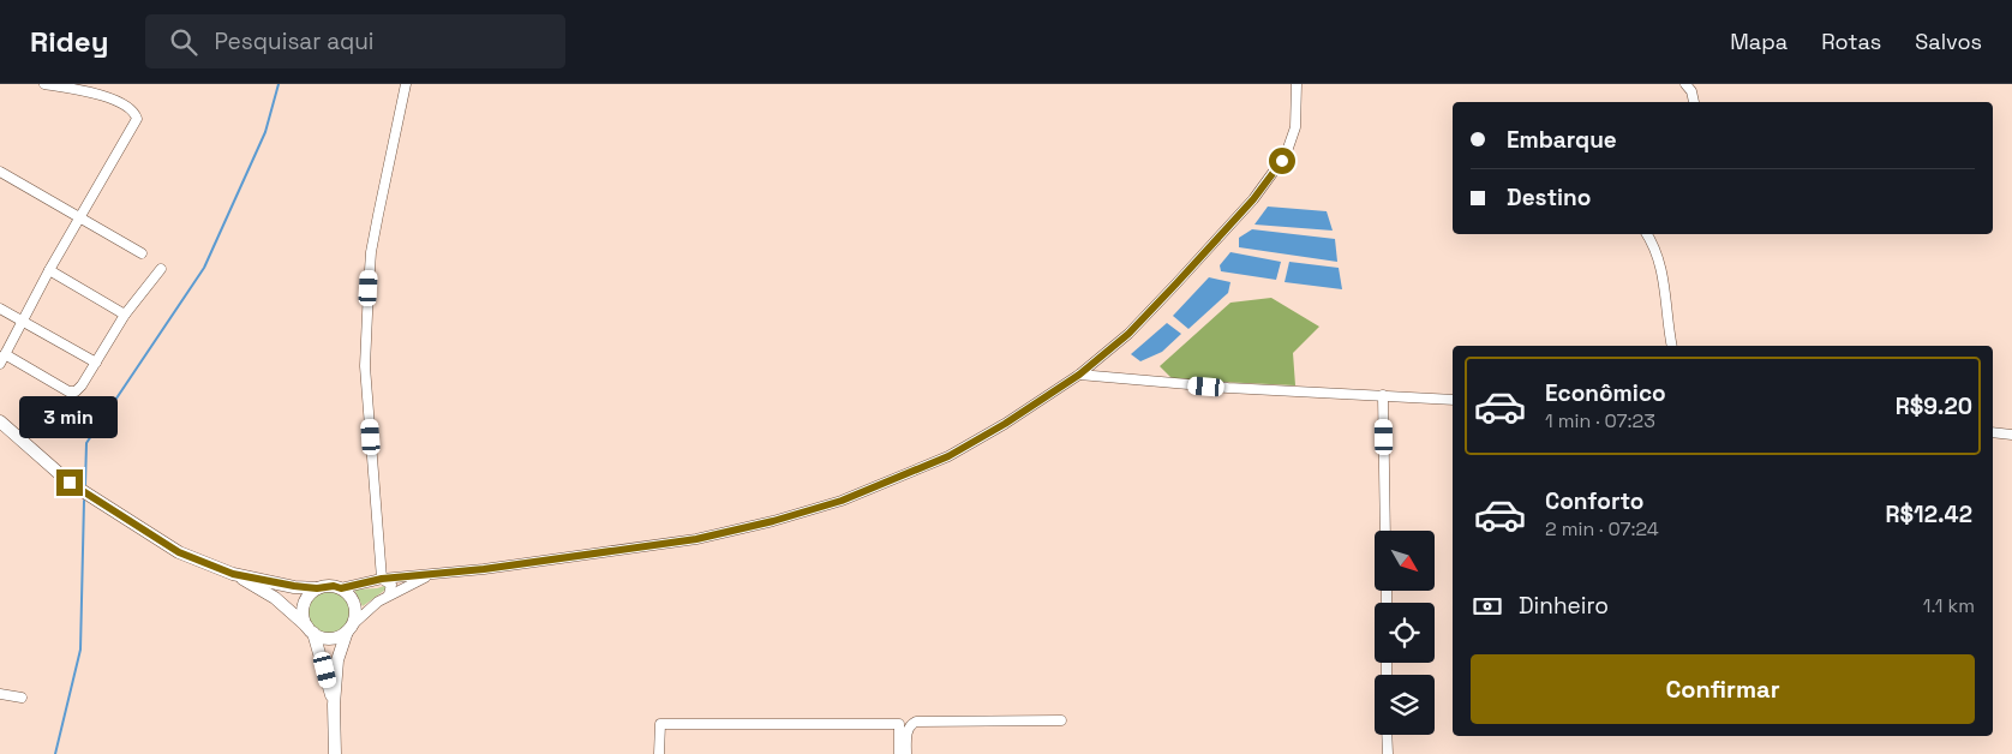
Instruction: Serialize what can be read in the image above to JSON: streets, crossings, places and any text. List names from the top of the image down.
{
  "north": "bottom right",
  "page": {
    "header": "Ridey",
    "search": "Pesquisar aqui",
    "nav": ["Mapa", "Rotas", "Salvos"],
    "banner": ["Embarque", "Destino"],
    "list": [
      {
        "name": "Econômico",
        "note": "1 min · 07:23",
        "value": "R$9.20"
      },
      {
        "name": "Conforto",
        "note": "2 min · 07:24",
        "value": "R$12.42"
      }
    ],
    "bubble": "3 min",
    "pay": ["Dinheiro", "1.1 km"],
    "buttons": "Confirmar"
  }
}
